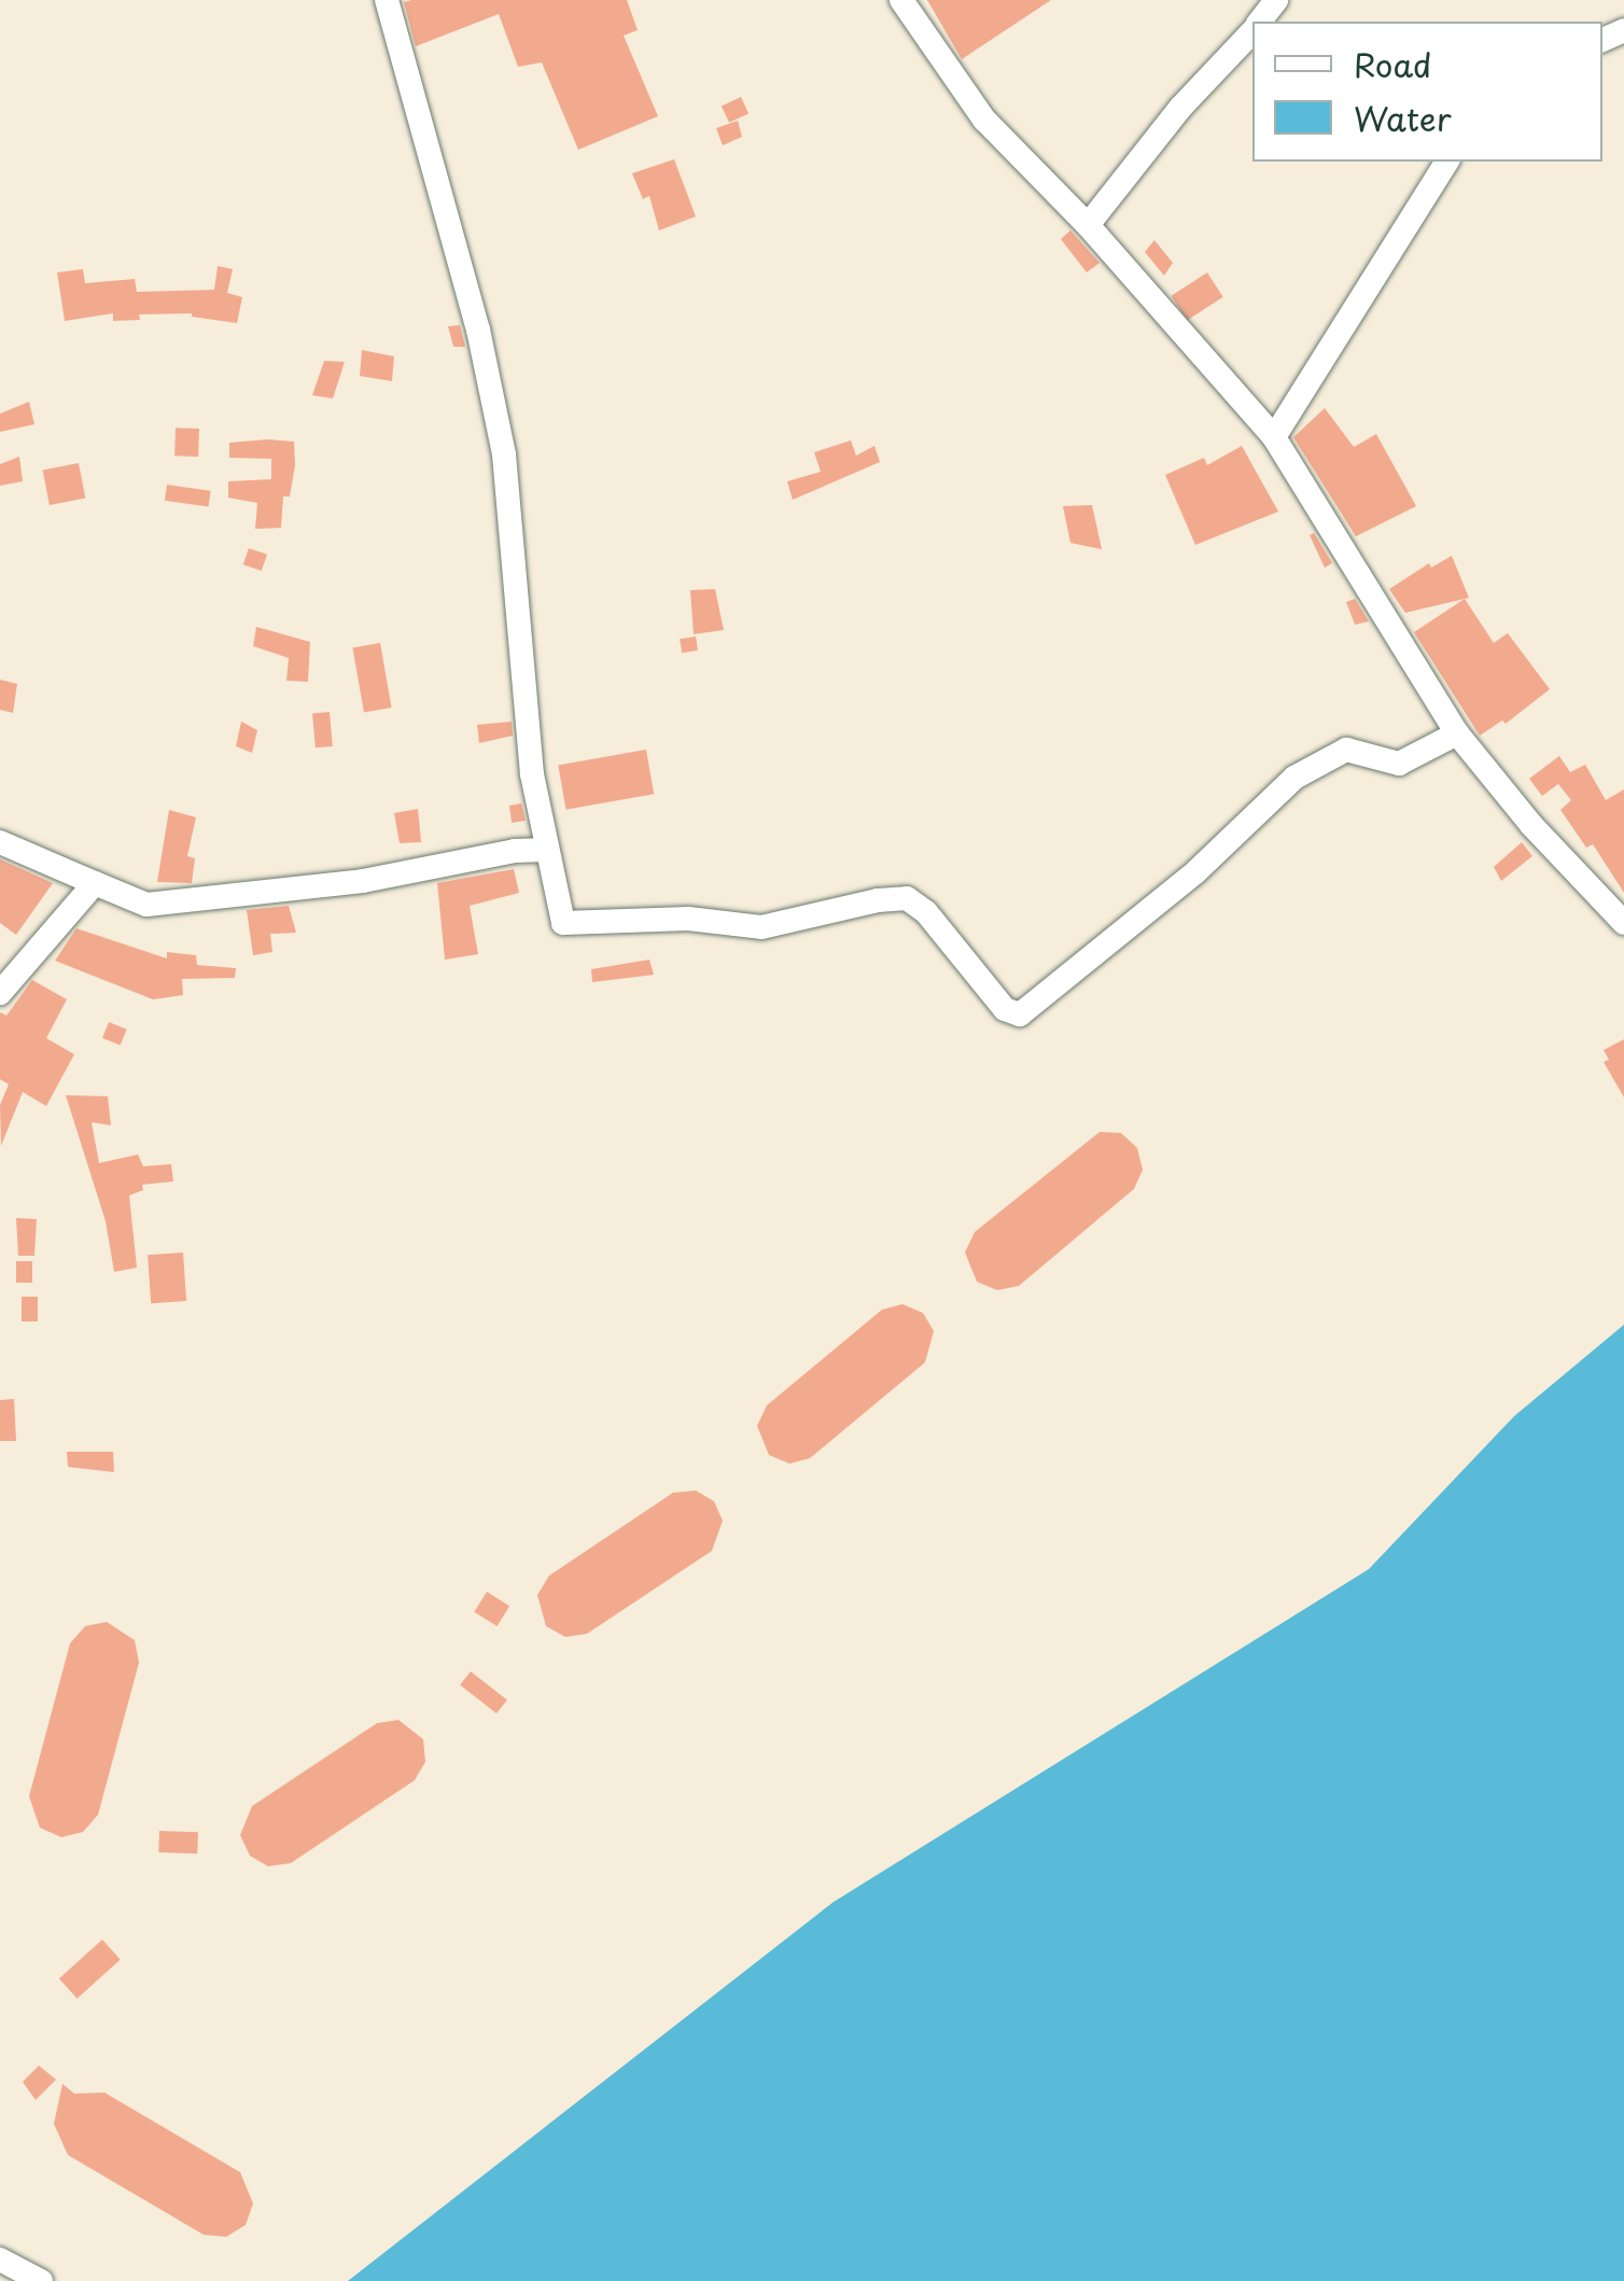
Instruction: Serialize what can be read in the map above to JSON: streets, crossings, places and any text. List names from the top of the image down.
{
  "legend": ["Road", "Water"]
}
